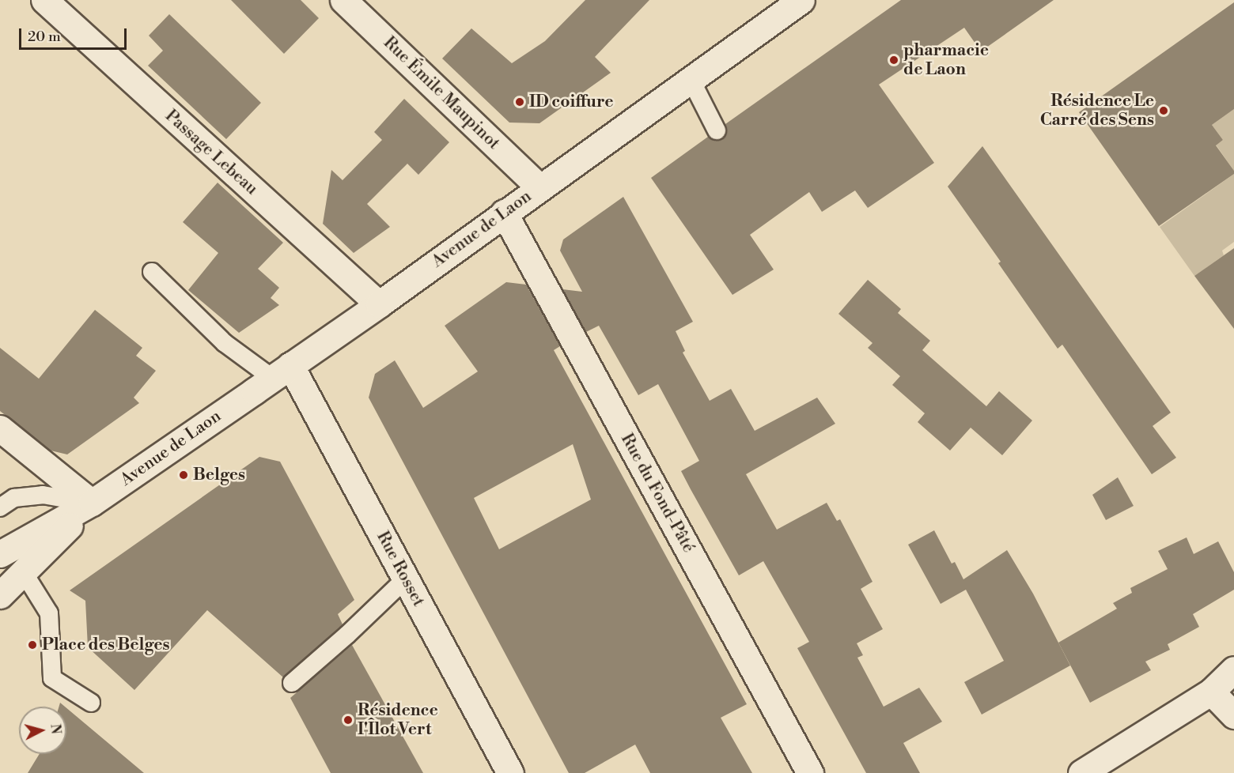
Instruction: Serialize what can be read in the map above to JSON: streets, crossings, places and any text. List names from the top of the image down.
{
  "streets": {
    "street": [
      "Rue Émile Maupinot",
      "Passage Lebeau",
      "Avenue de Laon",
      "Rue du Fond-Pâté",
      "Rue Rosset"
    ]
  },
  "crossings": [
    ["Rue Émile Maupinot", "Avenue de Laon"],
    ["Passage Lebeau", "Avenue de Laon"],
    ["Avenue de Laon", "Rue du Fond-Pâté"],
    ["Avenue de Laon", "Rue Rosset"]
  ],
  "places": [
    "pharmacie de Laon",
    "ID coiffure",
    "Résidence Le Carré des Sens",
    "Belges",
    "Place des Belges",
    "Résidence I'Îlot Vert"
  ],
  "scale_bar": "20 m",
  "north": "right"
}
